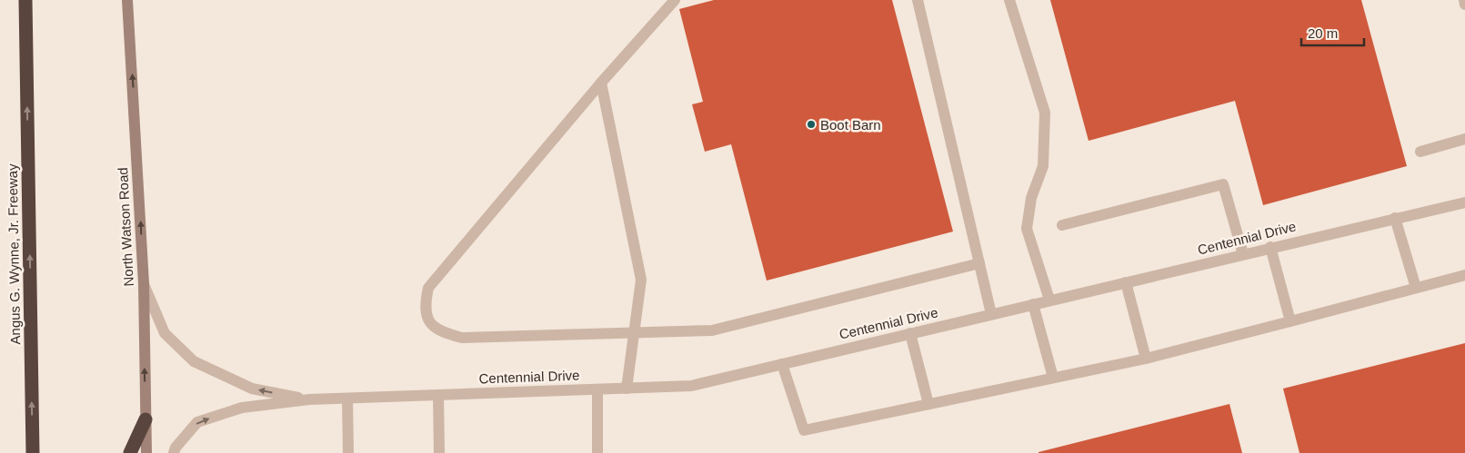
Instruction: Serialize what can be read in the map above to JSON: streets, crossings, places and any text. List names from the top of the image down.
{
  "streets": {
    "highway": ["Angus G. Wynne, Jr. Freeway"],
    "main road": ["North Watson Road"],
    "street": ["Centennial Drive"]
  },
  "crossings": [
    ["North Watson Road", "Centennial Drive"]
  ],
  "one_way": ["North Watson Road", "Angus G. Wynne, Jr. Freeway"],
  "places": ["Boot Barn"],
  "scale_bar": "20 m"
}
